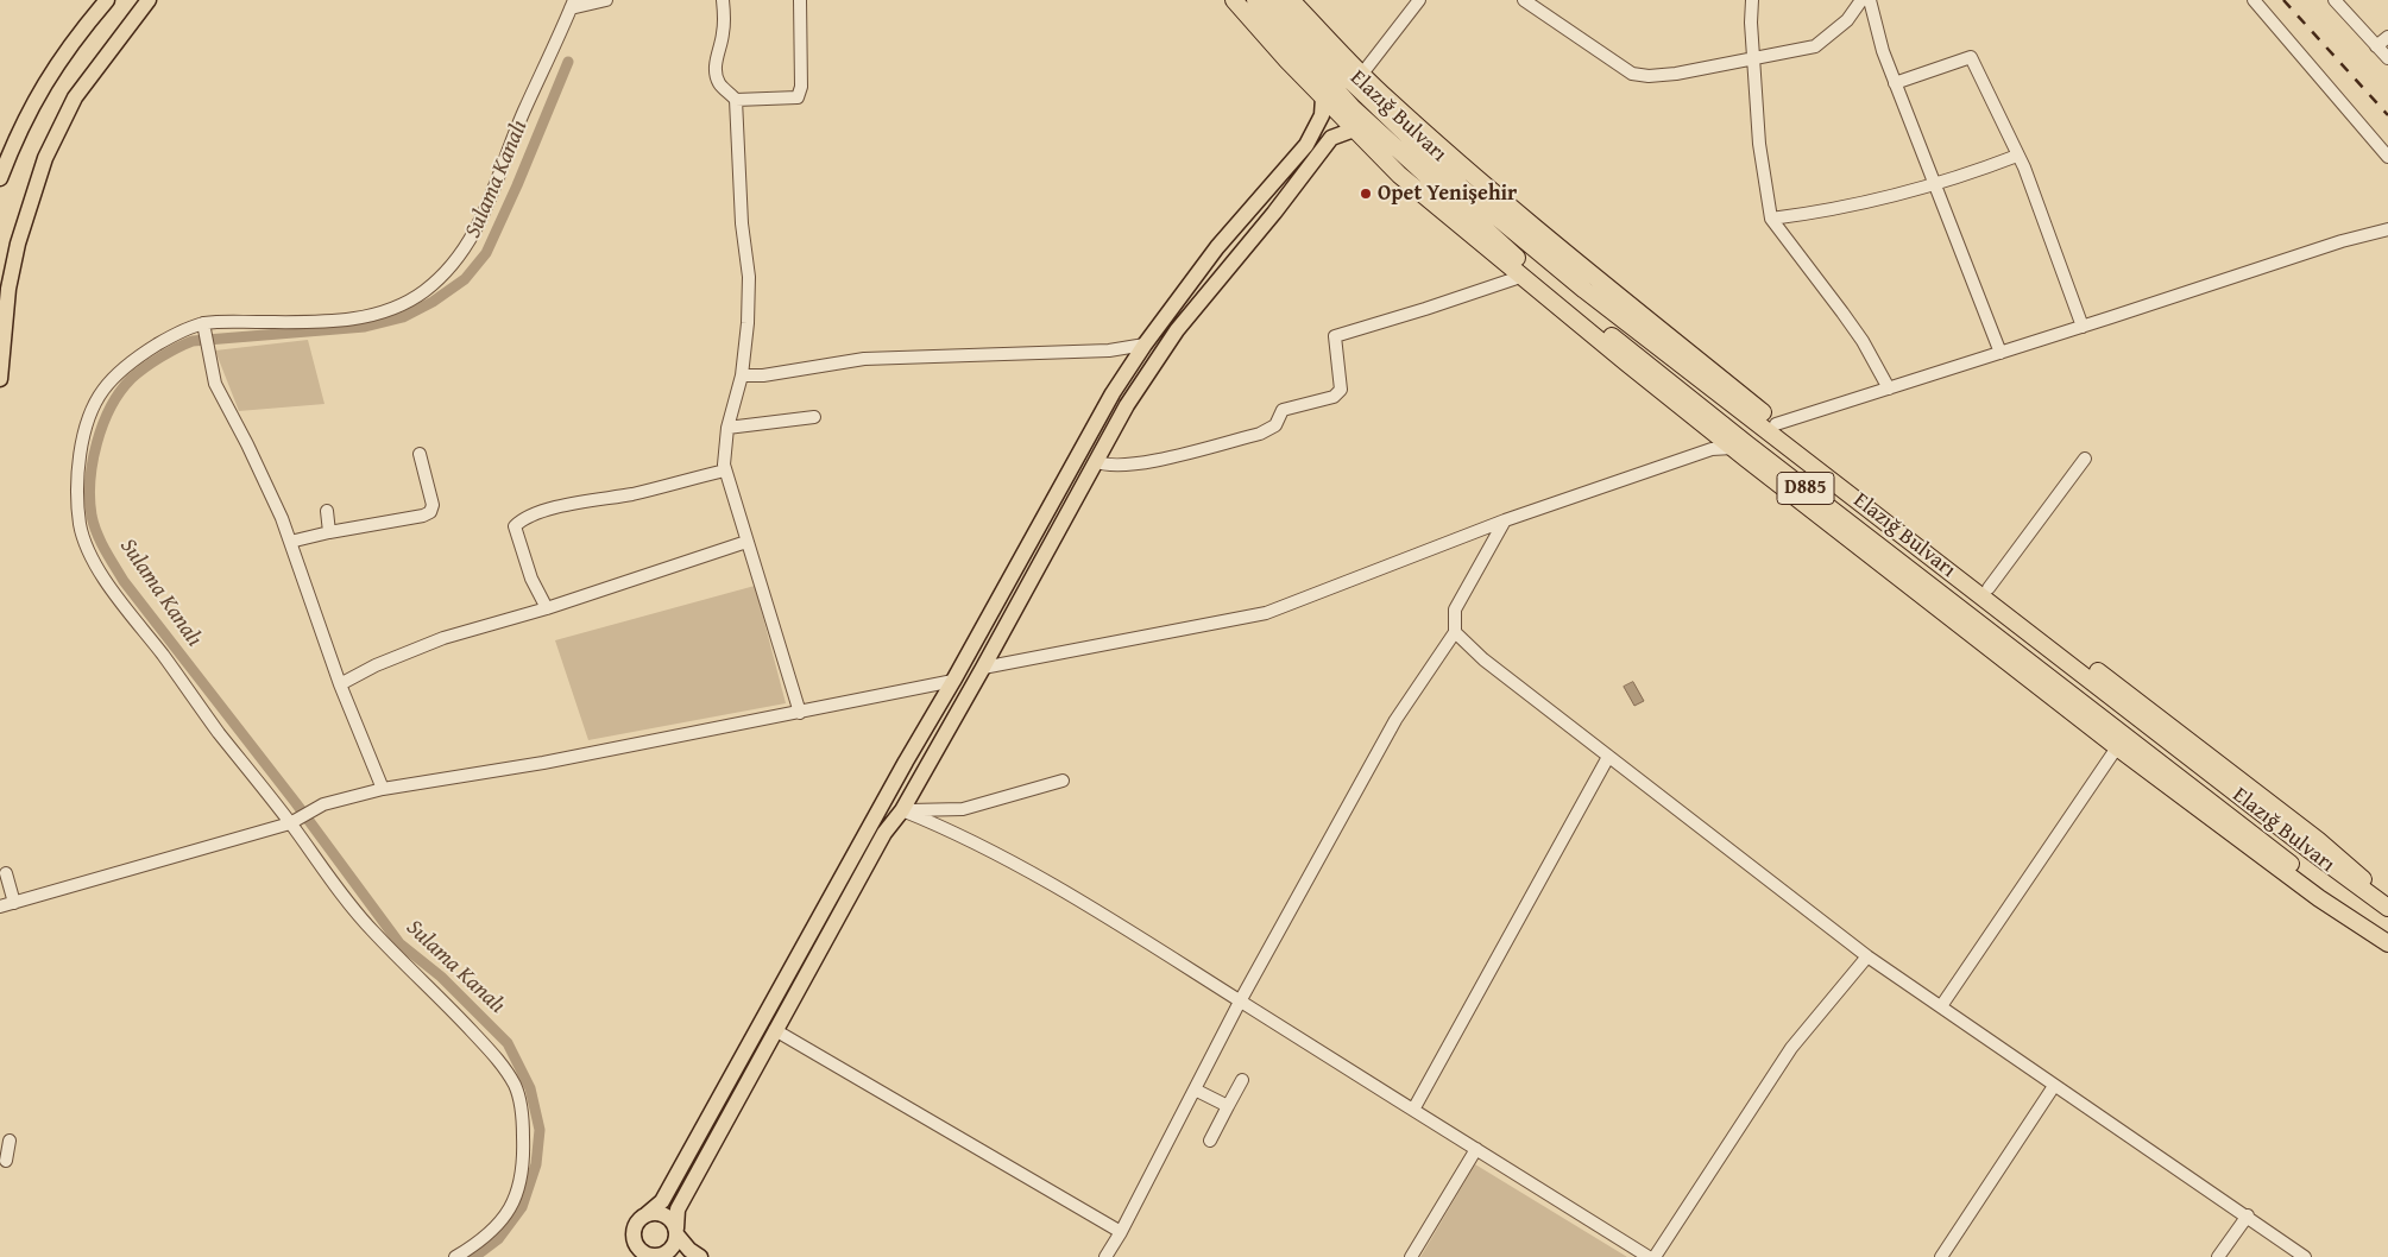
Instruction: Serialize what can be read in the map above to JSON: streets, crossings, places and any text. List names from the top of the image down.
{
  "streets": {
    "highway": ["Elazığ Bulvarı", "D885"]
  },
  "water": ["Sulama Kanalı"],
  "places": ["Opet Yenişehir"]
}
